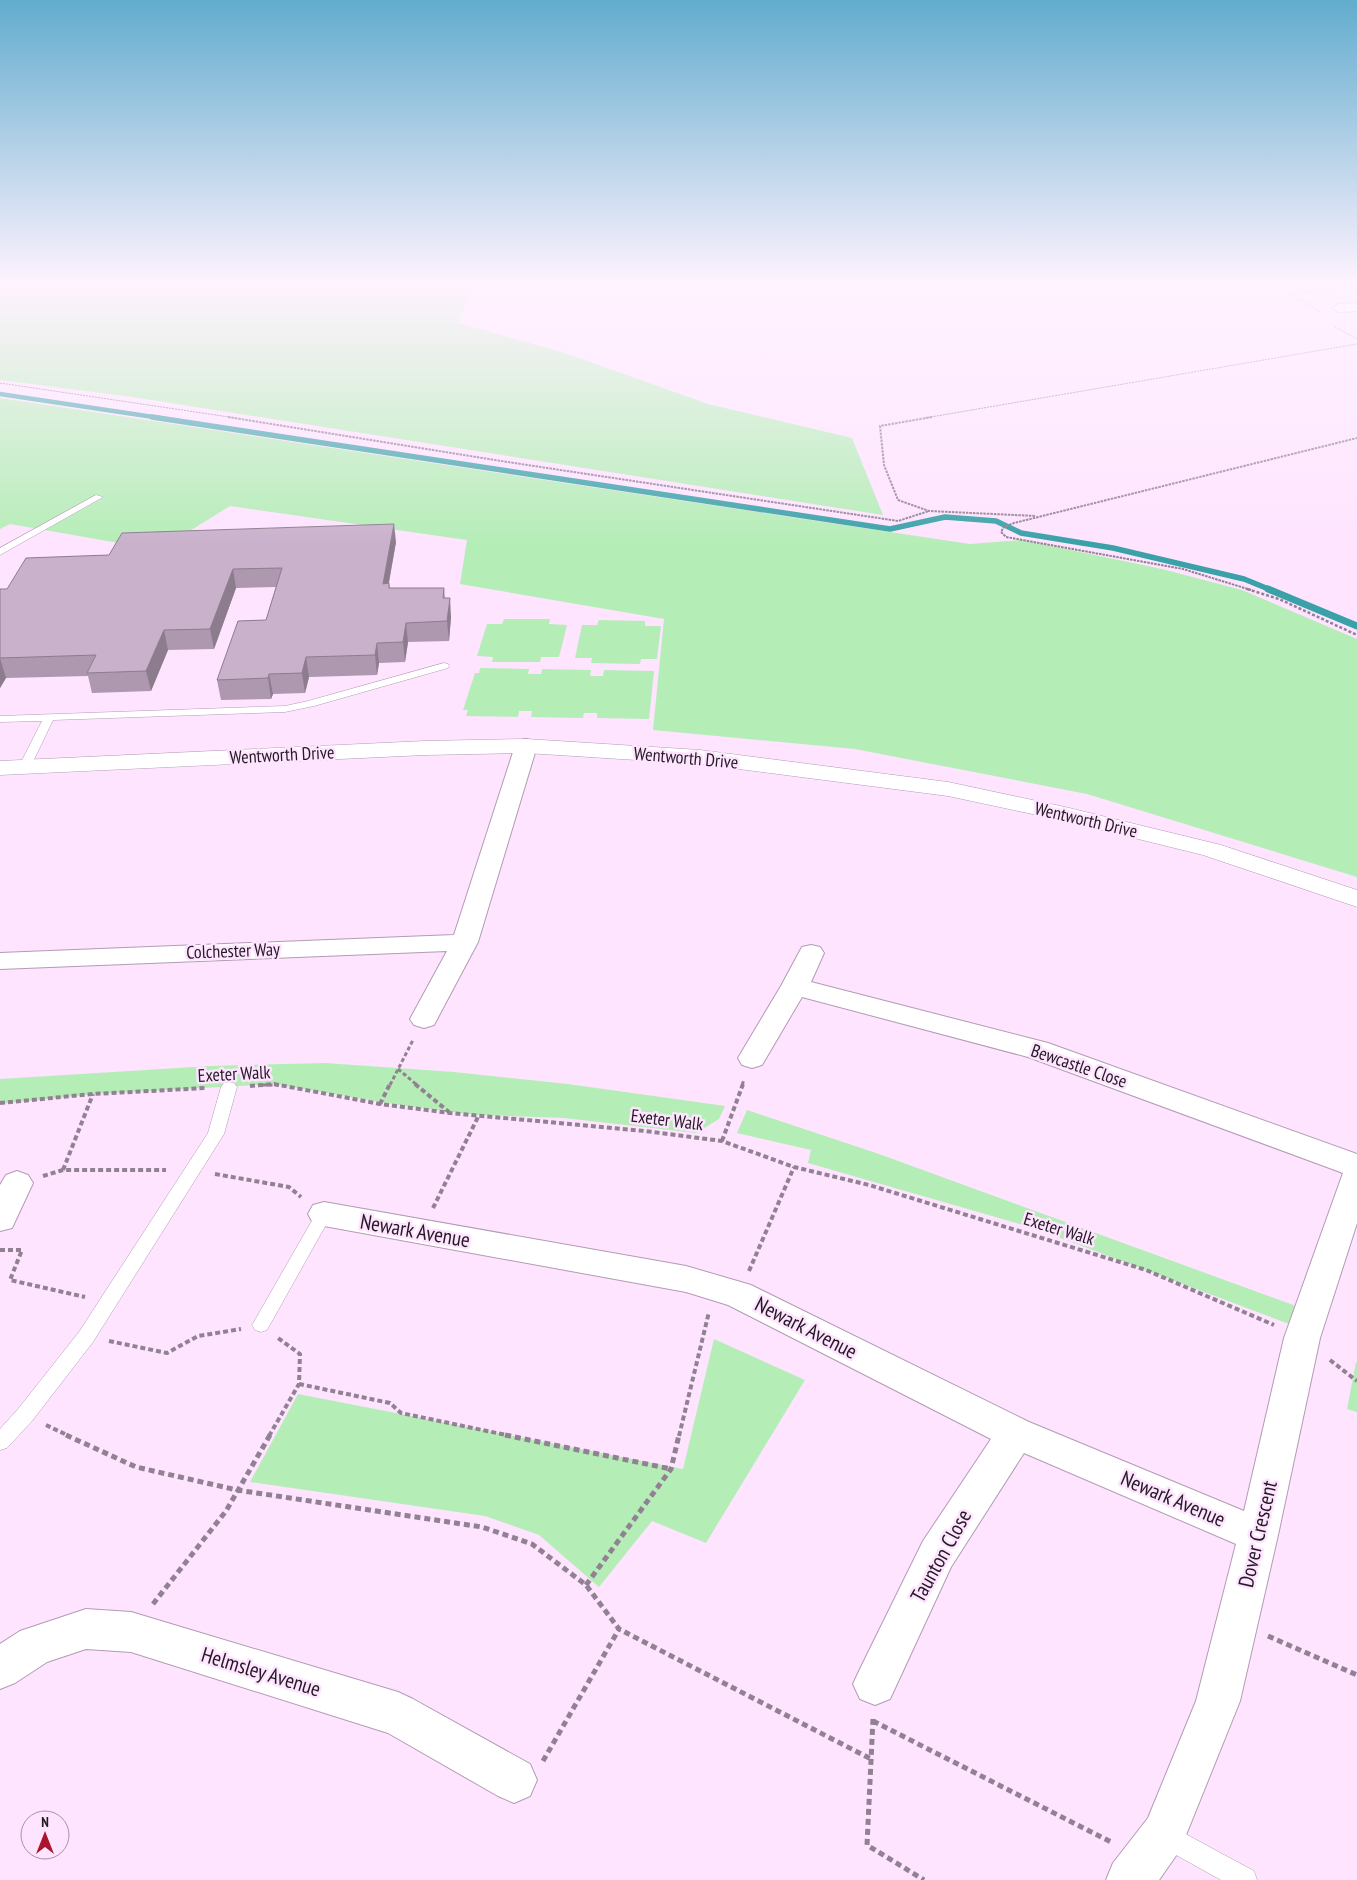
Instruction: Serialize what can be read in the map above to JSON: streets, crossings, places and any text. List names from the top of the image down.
{
  "streets": {
    "street": [
      "Wentworth Drive",
      "Colchester Way",
      "Bewcastle Close",
      "Newark Avenue",
      "Dover Crescent",
      "Taunton Close",
      "Helmsley Avenue"
    ],
    "path": ["Exeter Walk"]
  },
  "crossings": [
    ["Exeter Walk", "Dover Crescent"],
    ["Newark Avenue", "Dover Crescent"],
    ["Newark Avenue", "Taunton Close"]
  ],
  "north": "top"
}
